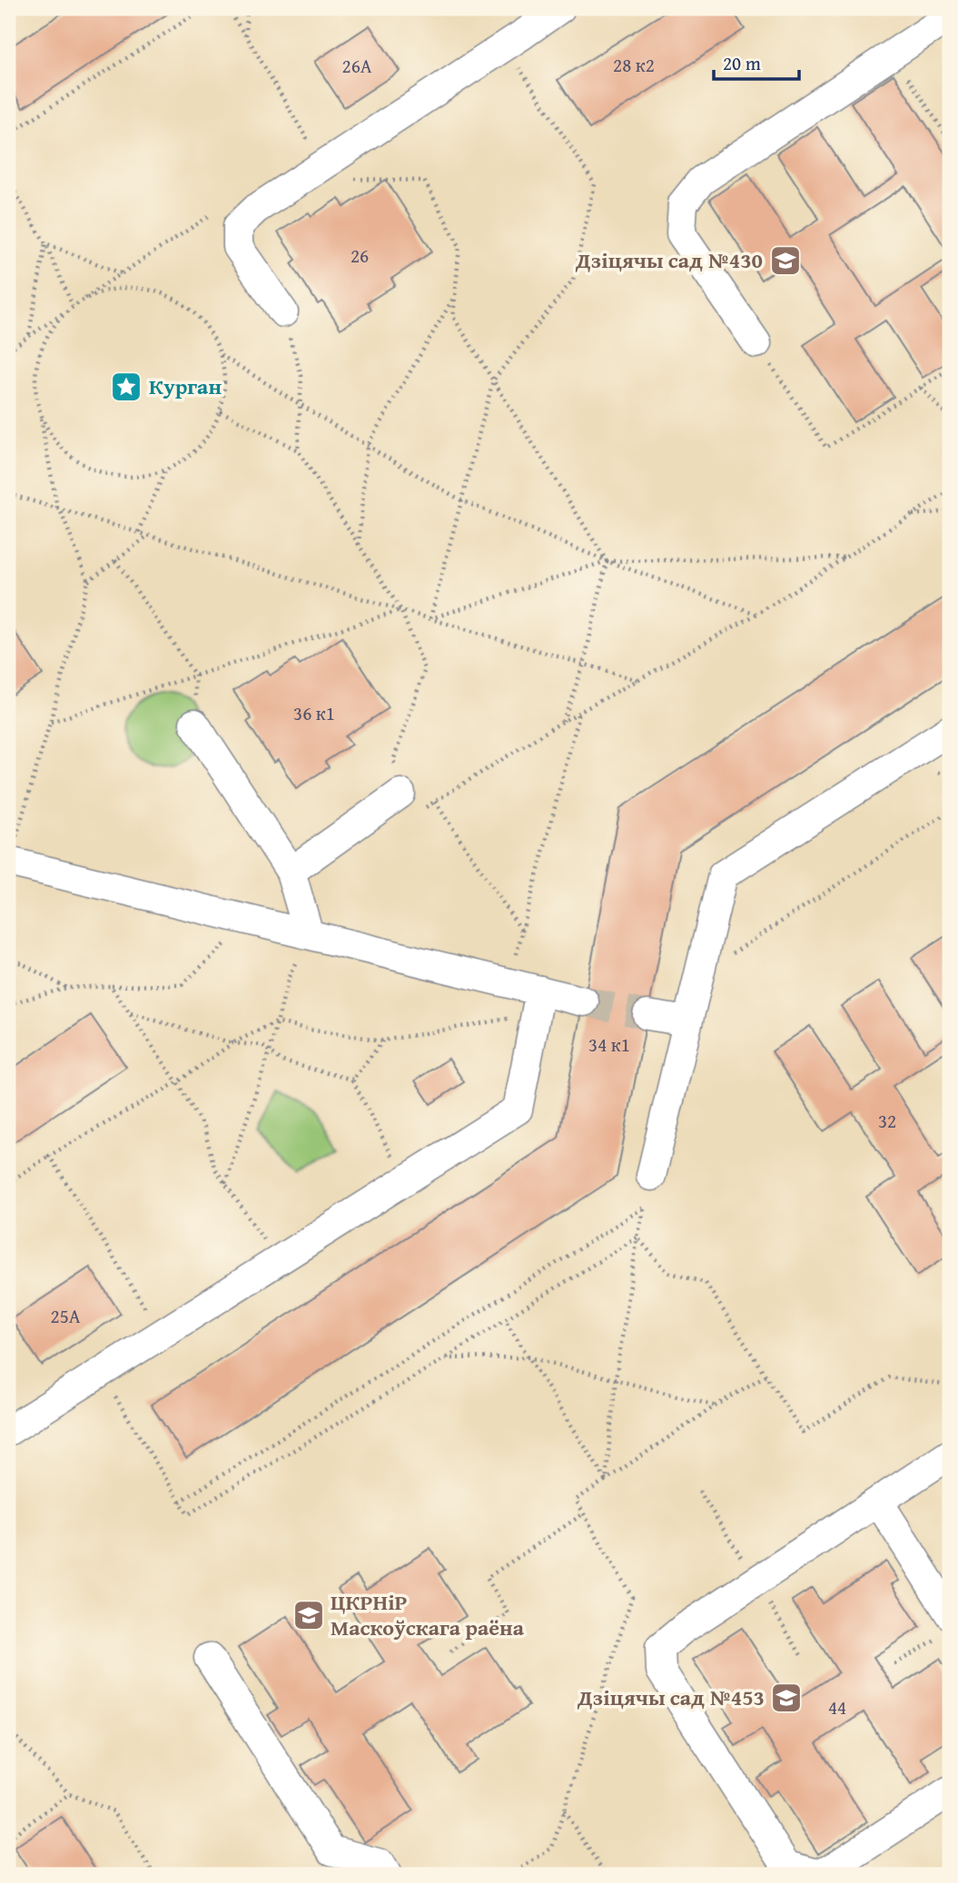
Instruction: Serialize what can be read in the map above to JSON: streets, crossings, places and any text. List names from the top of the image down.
{
  "places": {
    "school or university": ["Дзіцячы сад №430", "ЦКРНіР Маскоўскага раёна", "Дзіцячы сад №453"],
    "place": ["Курган"]
  },
  "house_numbers": [
    "28 к2",
    "26А",
    "26",
    "36 к1",
    "34 к1",
    "32",
    "25А",
    "44"
  ],
  "scale_bar": "20 m"
}
